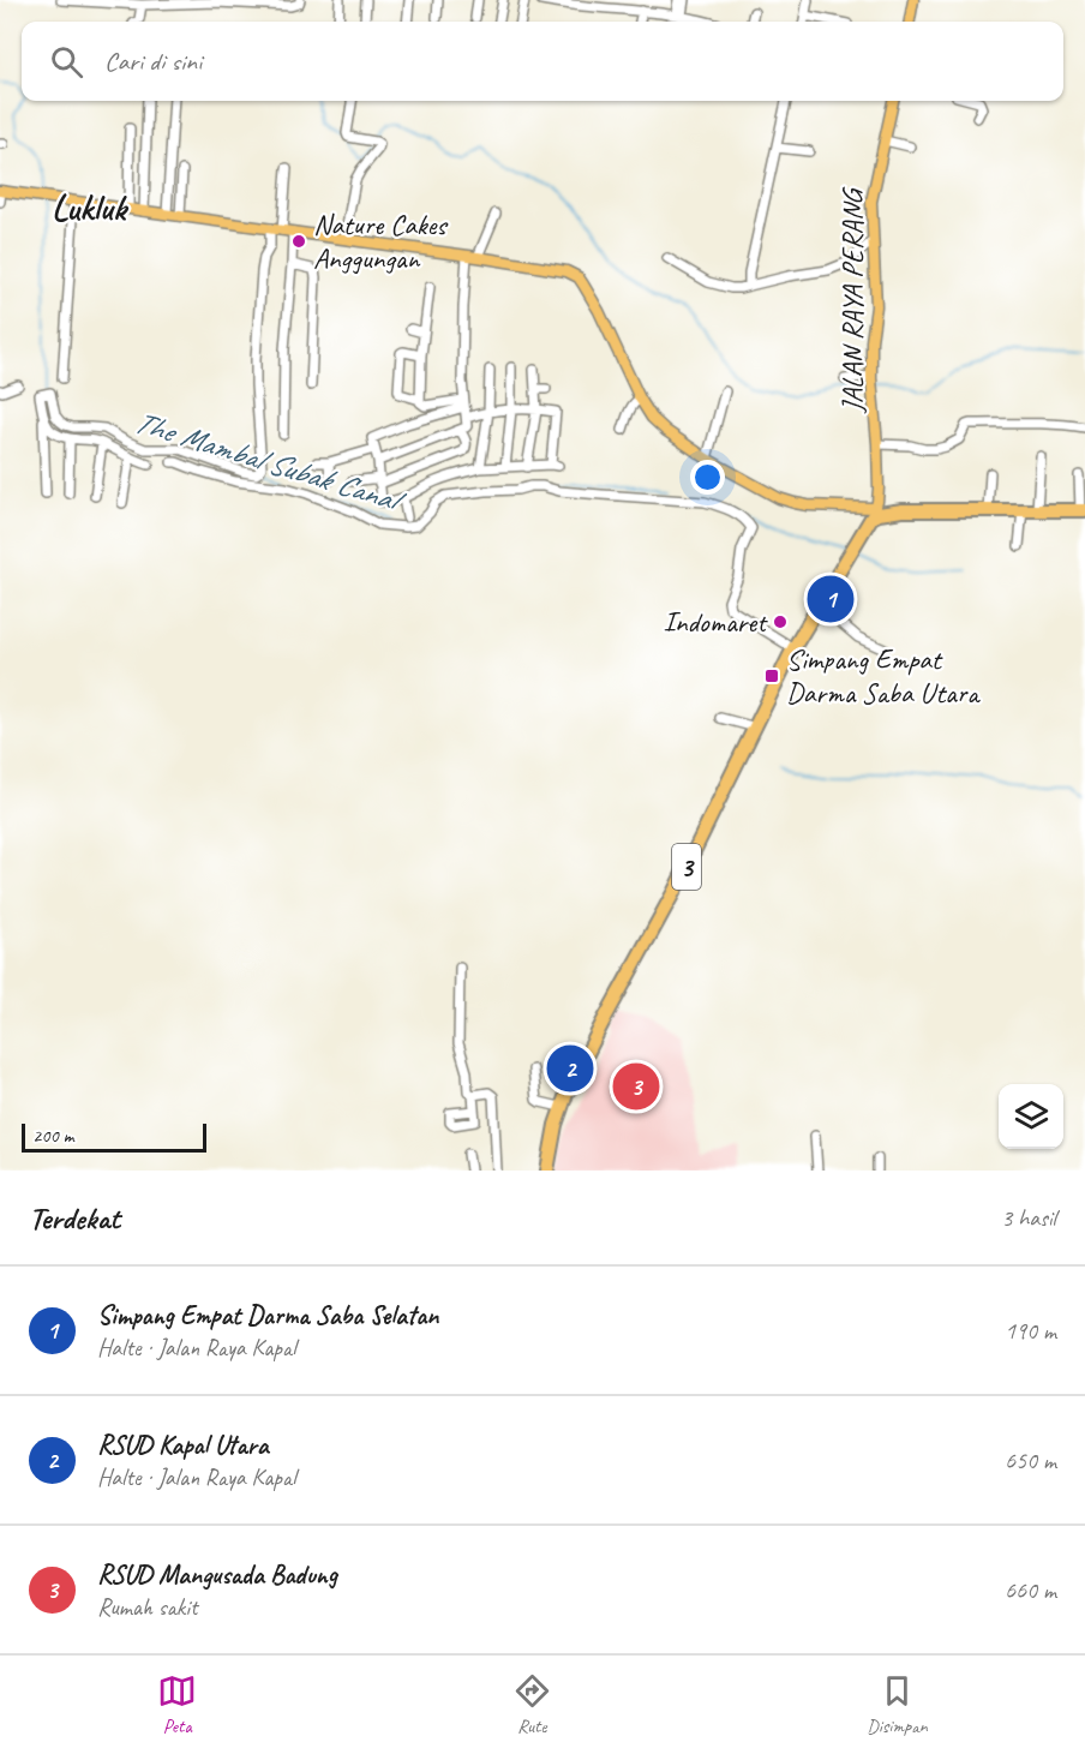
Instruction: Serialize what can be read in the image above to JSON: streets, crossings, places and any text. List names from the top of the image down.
{
  "streets": {
    "highway": ["3"],
    "main road": ["JALAN RAYA PERANG"]
  },
  "crossings": [
    ["JALAN RAYA PERANG", "3"]
  ],
  "districts": ["Lukluk"],
  "water": ["The Mambal Subak Canal"],
  "places": {
    "other": ["Nature Cakes Anggungan", "Indomaret"],
    "transit": ["Simpang Empat Darma Saba Utara"]
  },
  "scale_bar": "200 m",
  "page": {
    "search": "Cari di sini",
    "pins": ["1", "2", "3"],
    "scale": "200 m",
    "heading": ["Terdekat", "3 hasil"],
    "list": [
      {
        "mark": "1",
        "name": "Simpang Empat Darma Saba Selatan",
        "note": "Halte · Jalan Raya Kapal",
        "value": "190 m"
      },
      {
        "mark": "2",
        "name": "RSUD Kapal Utara",
        "note": "Halte · Jalan Raya Kapal",
        "value": "650 m"
      },
      {
        "mark": "3",
        "name": "RSUD Mangusada Badung",
        "note": "Rumah sakit",
        "value": "660 m"
      }
    ],
    "nav": ["Peta", "Rute", "Disimpan"]
  }
}
